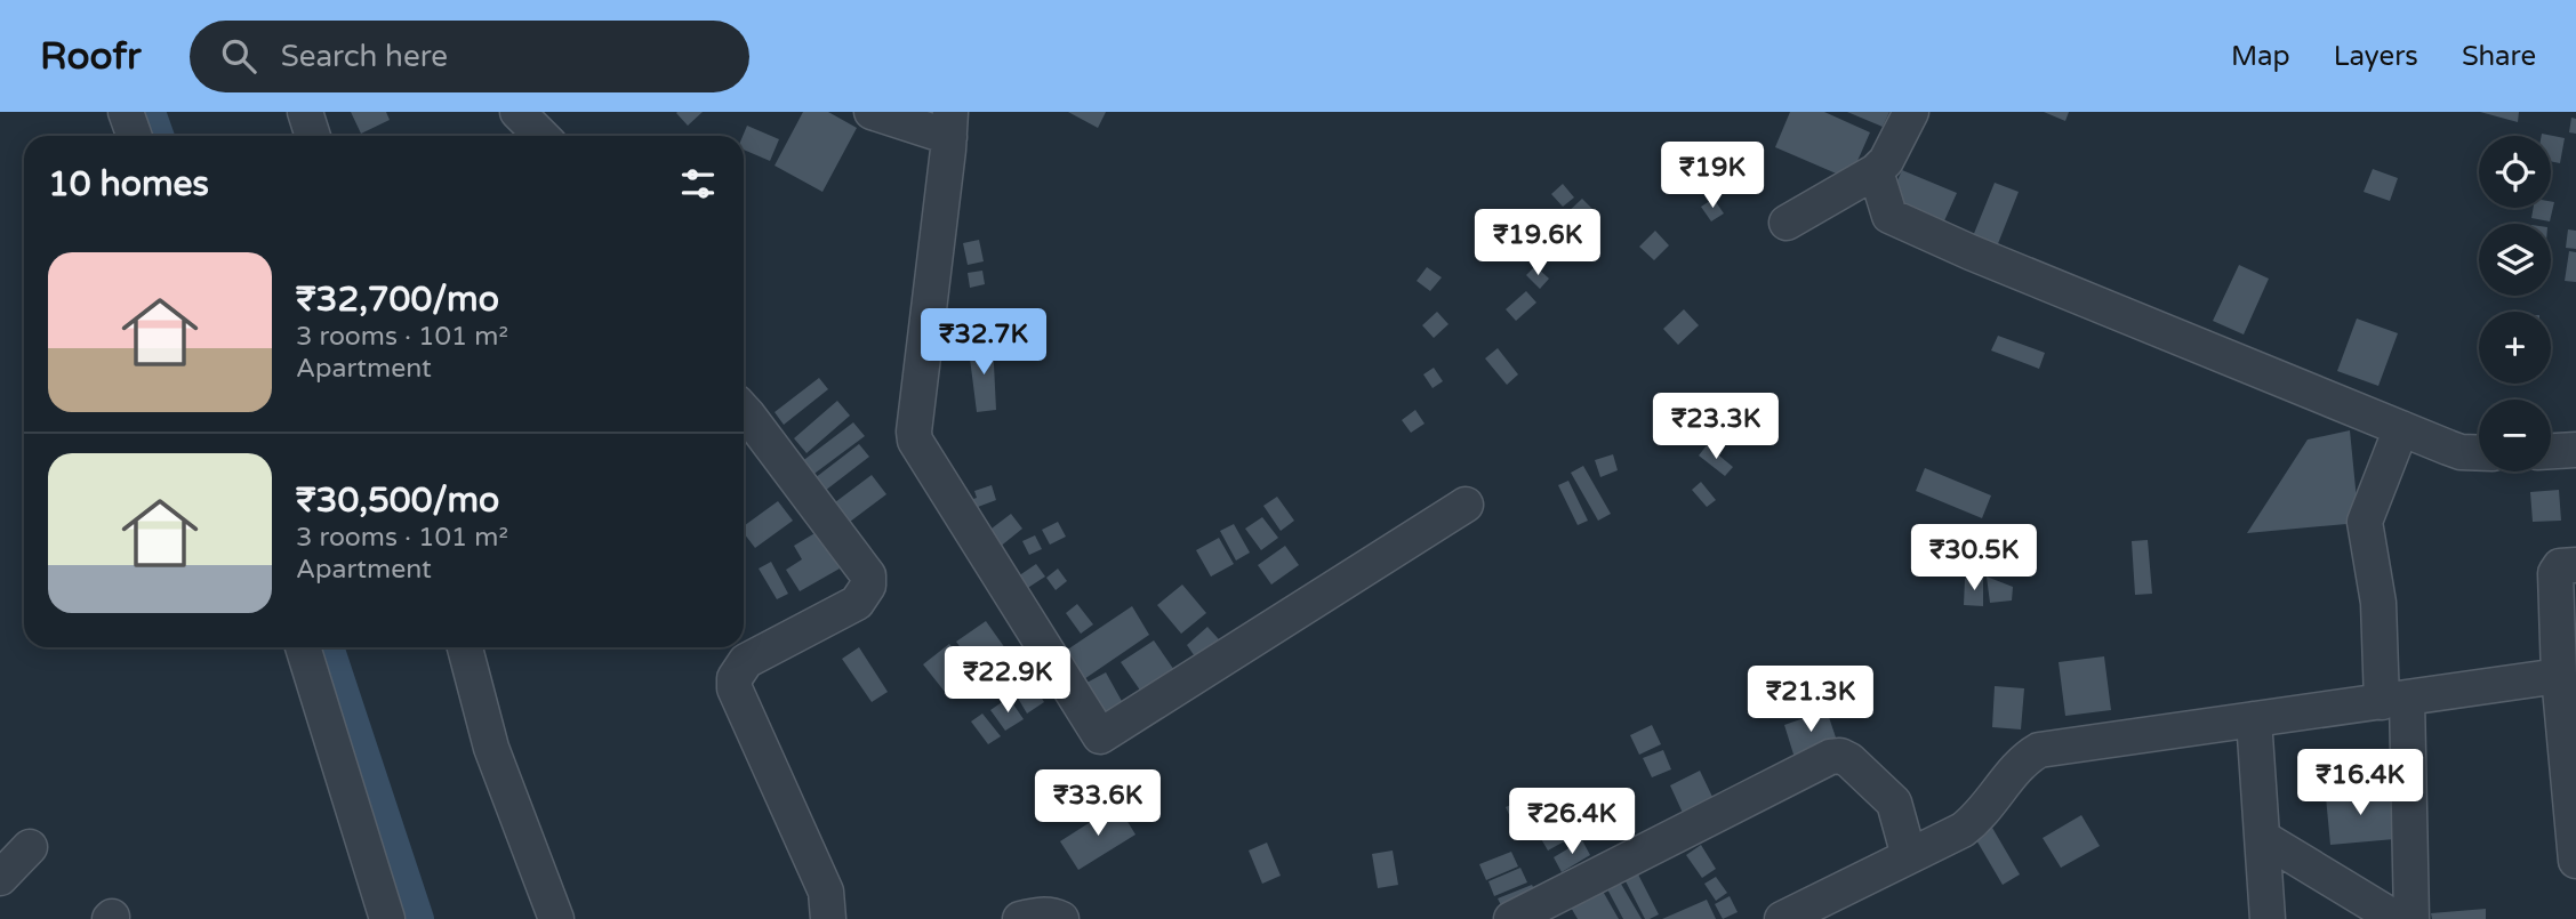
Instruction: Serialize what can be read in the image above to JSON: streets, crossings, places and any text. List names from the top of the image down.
{
  "page": {
    "header": "Roofr",
    "search": "Search here",
    "nav": ["Map", "Layers", "Share"],
    "map_buttons": ["+", "−"],
    "heading": "10 homes",
    "price": [
      "₹19K",
      "₹19.6K",
      "₹32.7K",
      "₹23.3K",
      "₹30.5K",
      "₹22.9K",
      "₹21.3K",
      "₹16.4K",
      "₹33.6K",
      "₹26.4K"
    ],
    "list": [
      {
        "name": "₹32,700/mo",
        "note": "3 rooms · 101 m² · Apartment"
      },
      {
        "name": "₹30,500/mo",
        "note": "3 rooms · 101 m² · Apartment"
      }
    ]
  }
}
